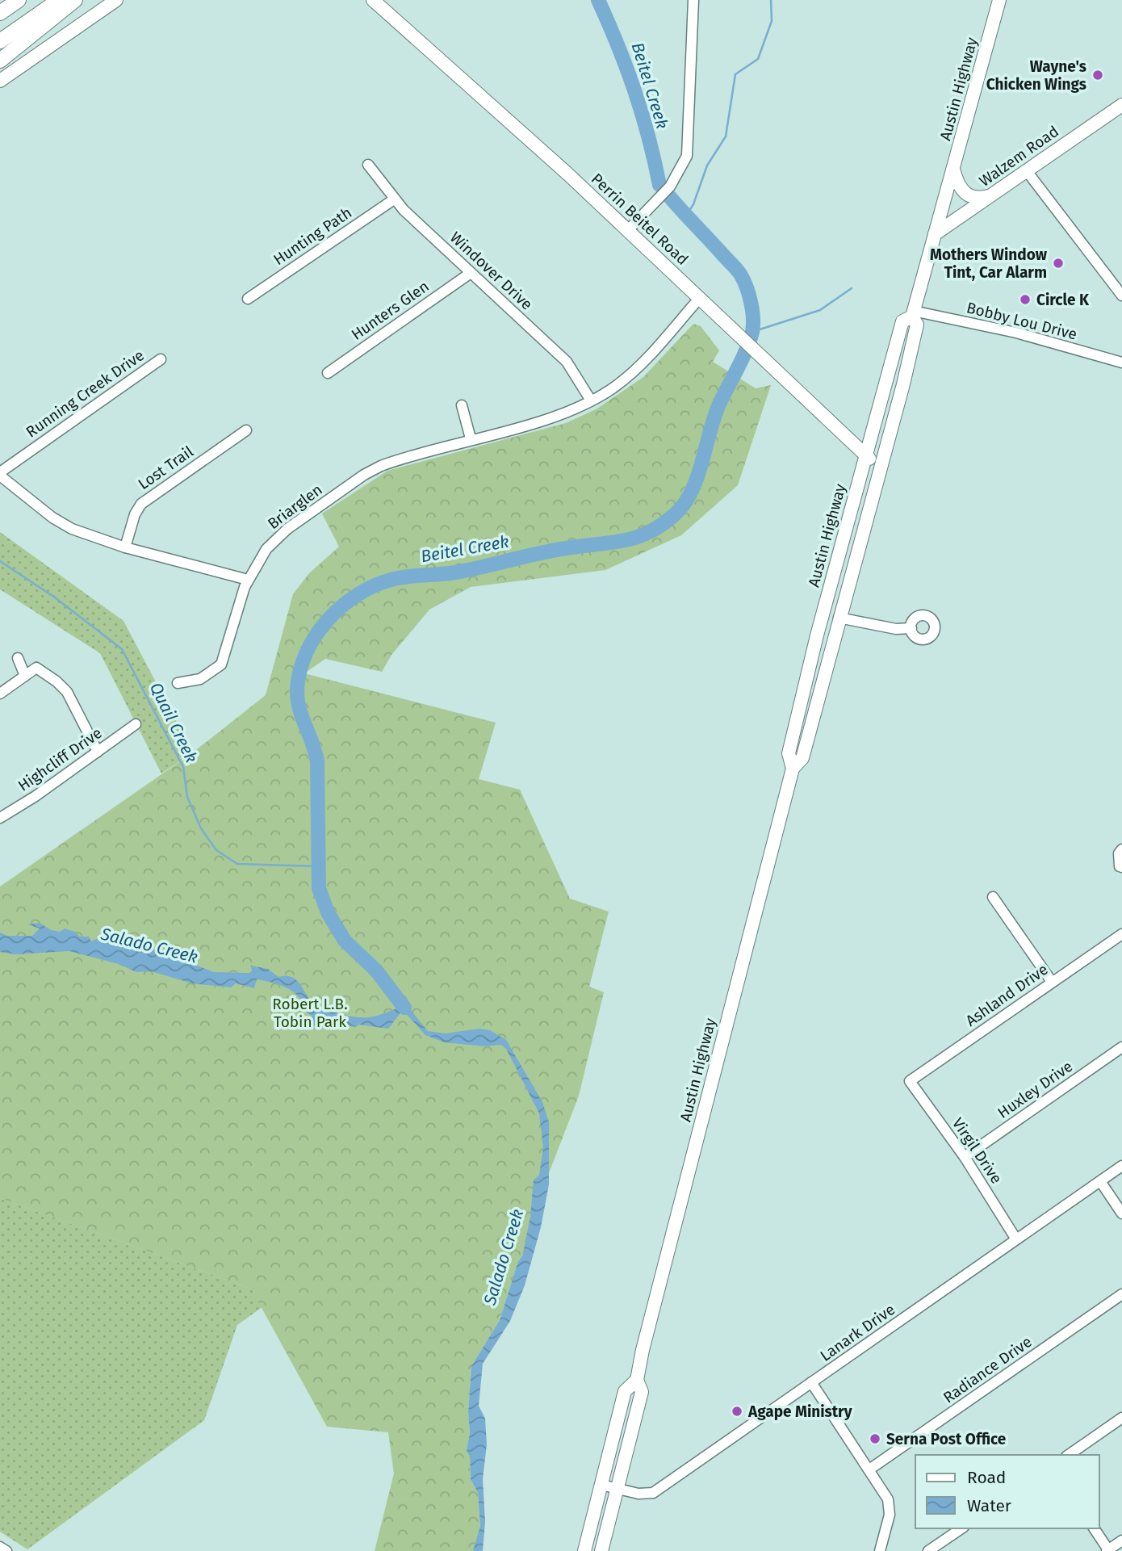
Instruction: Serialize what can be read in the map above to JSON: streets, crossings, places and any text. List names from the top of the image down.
{
  "streets": {
    "main road": ["Austin Highway", "Walzem Road", "Perrin Beitel Road"],
    "street": [
      "Hunting Path",
      "Windover Drive",
      "Hunters Glen",
      "Bobby Lou Drive",
      "Running Creek Drive",
      "Lost Trail",
      "Briarglen",
      "Highcliff Drive",
      "Ashland Drive",
      "Huxley Drive",
      "Virgil Drive",
      "Lanark Drive",
      "Radiance Drive"
    ]
  },
  "crossings": [
    ["Austin Highway", "Walzem Road"],
    ["Austin Highway", "Perrin Beitel Road"],
    ["Austin Highway", "Bobby Lou Drive"],
    ["Austin Highway", "Lanark Drive"],
    ["Perrin Beitel Road", "Briarglen"],
    ["Hunting Path", "Windover Drive"],
    ["Windover Drive", "Hunters Glen"],
    ["Windover Drive", "Briarglen"],
    ["Ashland Drive", "Virgil Drive"],
    ["Huxley Drive", "Virgil Drive"],
    ["Virgil Drive", "Lanark Drive"]
  ],
  "water": ["Beitel Creek", "Quail Creek", "Salado Creek"],
  "parks": ["Robert L.B. Tobin Park"],
  "places": [
    "Wayne's Chicken Wings",
    "Mothers Window Tint, Car Alarm",
    "Circle K",
    "Agape Ministry",
    "Serna Post Office"
  ],
  "legend": ["Road", "Water"]
}
